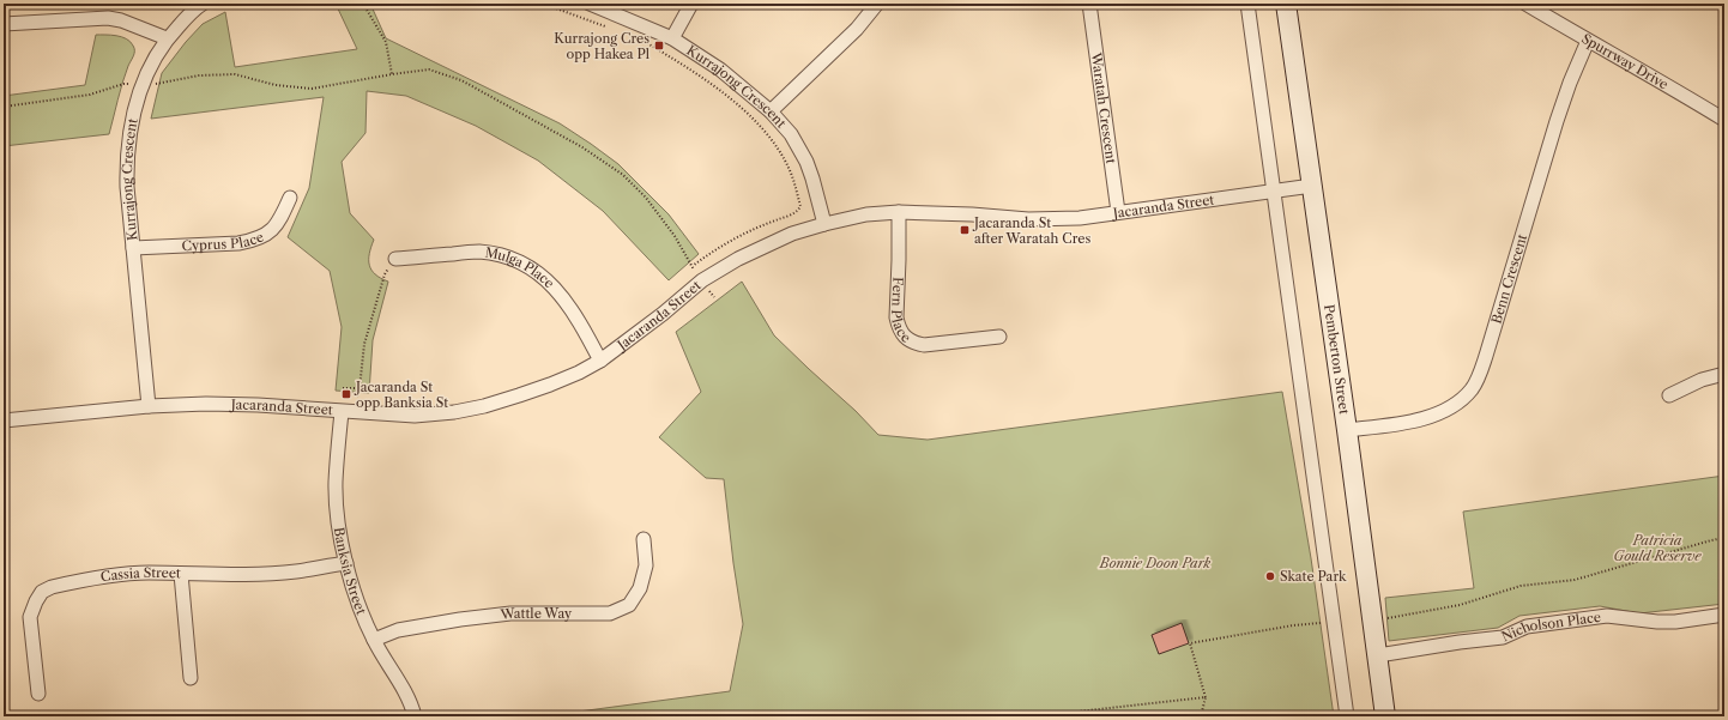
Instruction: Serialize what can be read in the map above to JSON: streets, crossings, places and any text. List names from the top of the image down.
{
  "streets": {
    "main road": ["Pemberton Street"],
    "street": [
      "Spurrway Drive",
      "Kurrajong Crescent",
      "Waratah Crescent",
      "Jacaranda Street",
      "Cyprus Place",
      "Mulga Place",
      "Benn Crescent",
      "Fern Place",
      "Banksia Street",
      "Cassia Street",
      "Wattle Way",
      "Nicholson Place"
    ]
  },
  "crossings": [
    ["Spurrway Drive", "Benn Crescent"],
    ["Kurrajong Crescent", "Jacaranda Street"],
    ["Kurrajong Crescent", "Cyprus Place"],
    ["Waratah Crescent", "Jacaranda Street"],
    ["Jacaranda Street", "Mulga Place"],
    ["Jacaranda Street", "Fern Place"],
    ["Jacaranda Street", "Pemberton Street"],
    ["Jacaranda Street", "Banksia Street"],
    ["Benn Crescent", "Pemberton Street"],
    ["Pemberton Street", "Nicholson Place"],
    ["Banksia Street", "Cassia Street"],
    ["Banksia Street", "Wattle Way"]
  ],
  "parks": ["Patricia Gould Reserve", "Bonnie Doon Park"],
  "places": {
    "transit": ["Kurrajong Cres opp Hakea Pl", "Jacaranda St after Waratah Cres", "Jacaranda St opp Banksia St"],
    "other": ["Skate Park"]
  }
}
